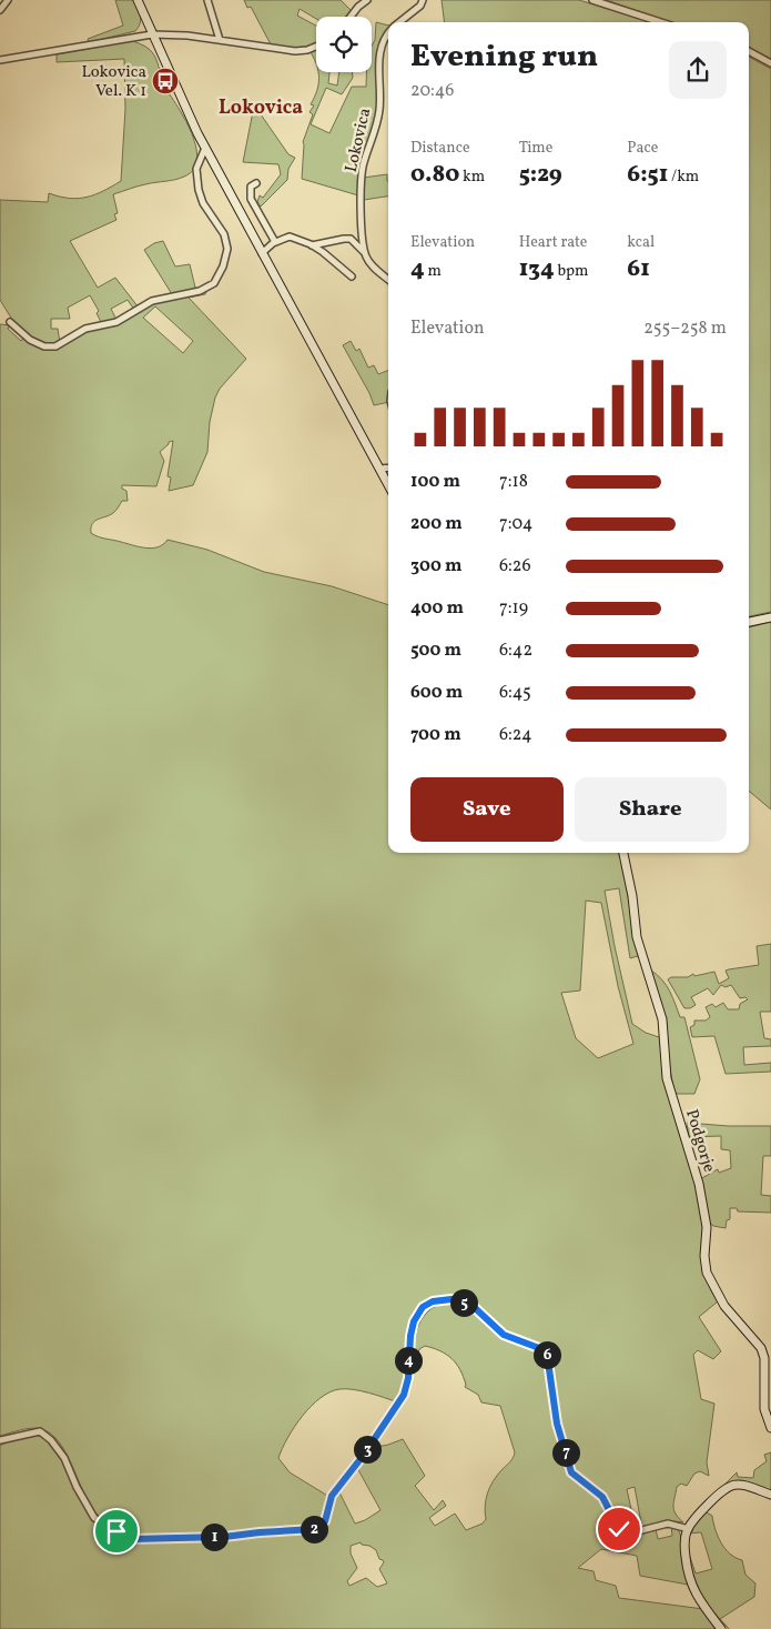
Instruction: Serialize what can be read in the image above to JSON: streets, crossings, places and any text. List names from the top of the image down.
{
  "streets": {
    "street": ["Lokovica", "Podgorje"]
  },
  "districts": ["Lokovica"],
  "places": {
    "bus stop": ["Lokovica Vel. K 1"]
  },
  "page": {
    "heading": ["Evening run", "20:46"],
    "stats": [
      ["Distance", "0.80 km"],
      ["Time", "5:29"],
      ["Pace", "6:51 /km"],
      ["Elevation", "4 m"],
      ["Heart rate", "134 bpm"],
      ["kcal", "61"]
    ],
    "chart": ["Elevation", "255–258 m"],
    "list": [
      {
        "name": "100 m",
        "note": "7:18"
      },
      {
        "name": "200 m",
        "note": "7:04"
      },
      {
        "name": "300 m",
        "note": "6:26"
      },
      {
        "name": "400 m",
        "note": "7:19"
      },
      {
        "name": "500 m",
        "note": "6:42"
      },
      {
        "name": "600 m",
        "note": "6:45"
      },
      {
        "name": "700 m",
        "note": "6:24"
      }
    ],
    "buttons": ["Save", "Share"],
    "pins": [
      "5",
      "6",
      "4",
      "3",
      "7",
      "2",
      "1"
    ]
  }
}
